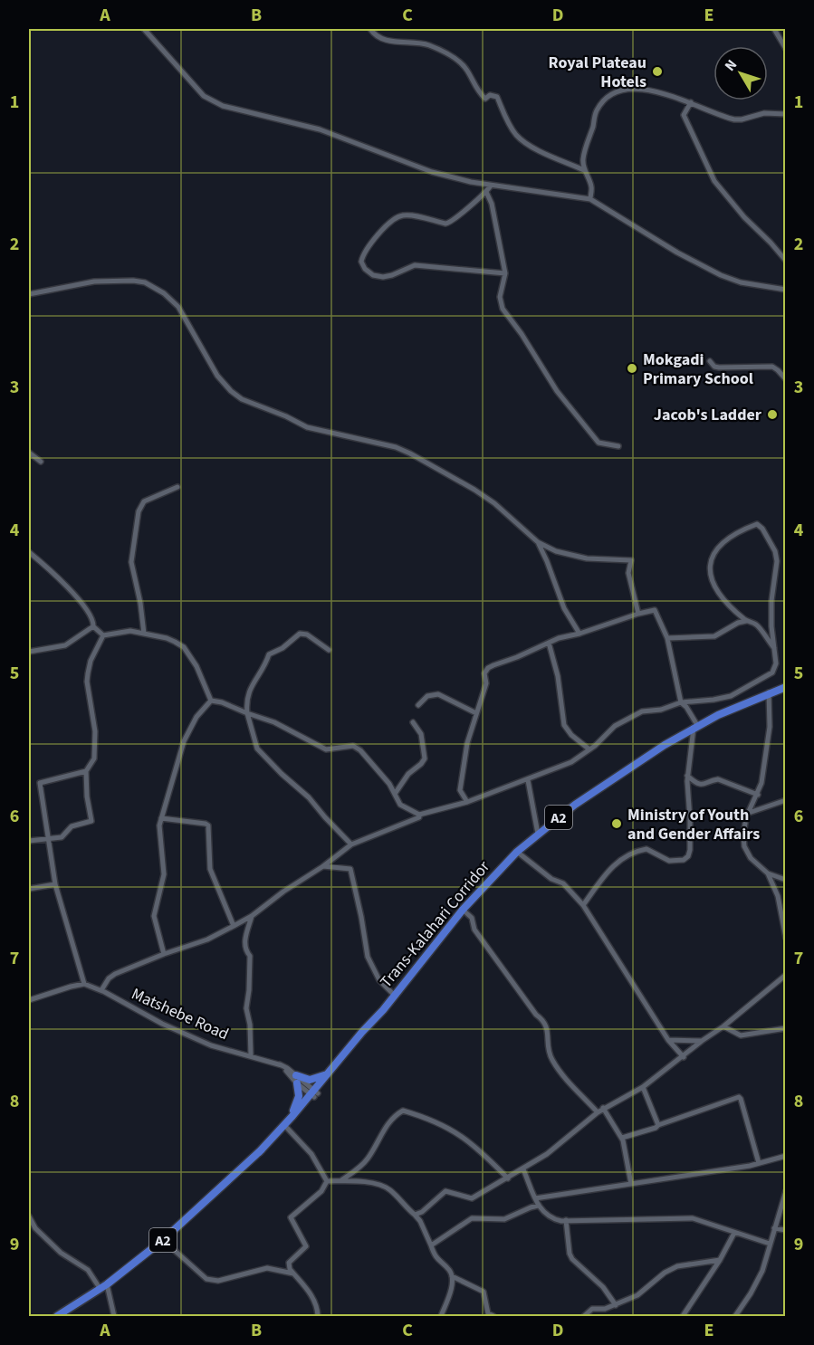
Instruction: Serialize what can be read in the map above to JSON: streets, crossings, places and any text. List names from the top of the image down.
{
  "streets": {
    "highway": ["A2", "Trans-Kalahari Corridor"],
    "street": ["Matshebe Road"]
  },
  "places": [
    "Royal Plateau Hotels",
    "Mokgadi Primary School",
    "Jacob's Ladder",
    "Ministry of Youth and Gender Affairs"
  ],
  "north": "top left",
  "grid": {
    "columns": [
      "A",
      "B",
      "C",
      "D",
      "E"
    ],
    "rows": [
      "1",
      "2",
      "3",
      "4",
      "5",
      "6",
      "7",
      "8",
      "9"
    ]
  }
}
